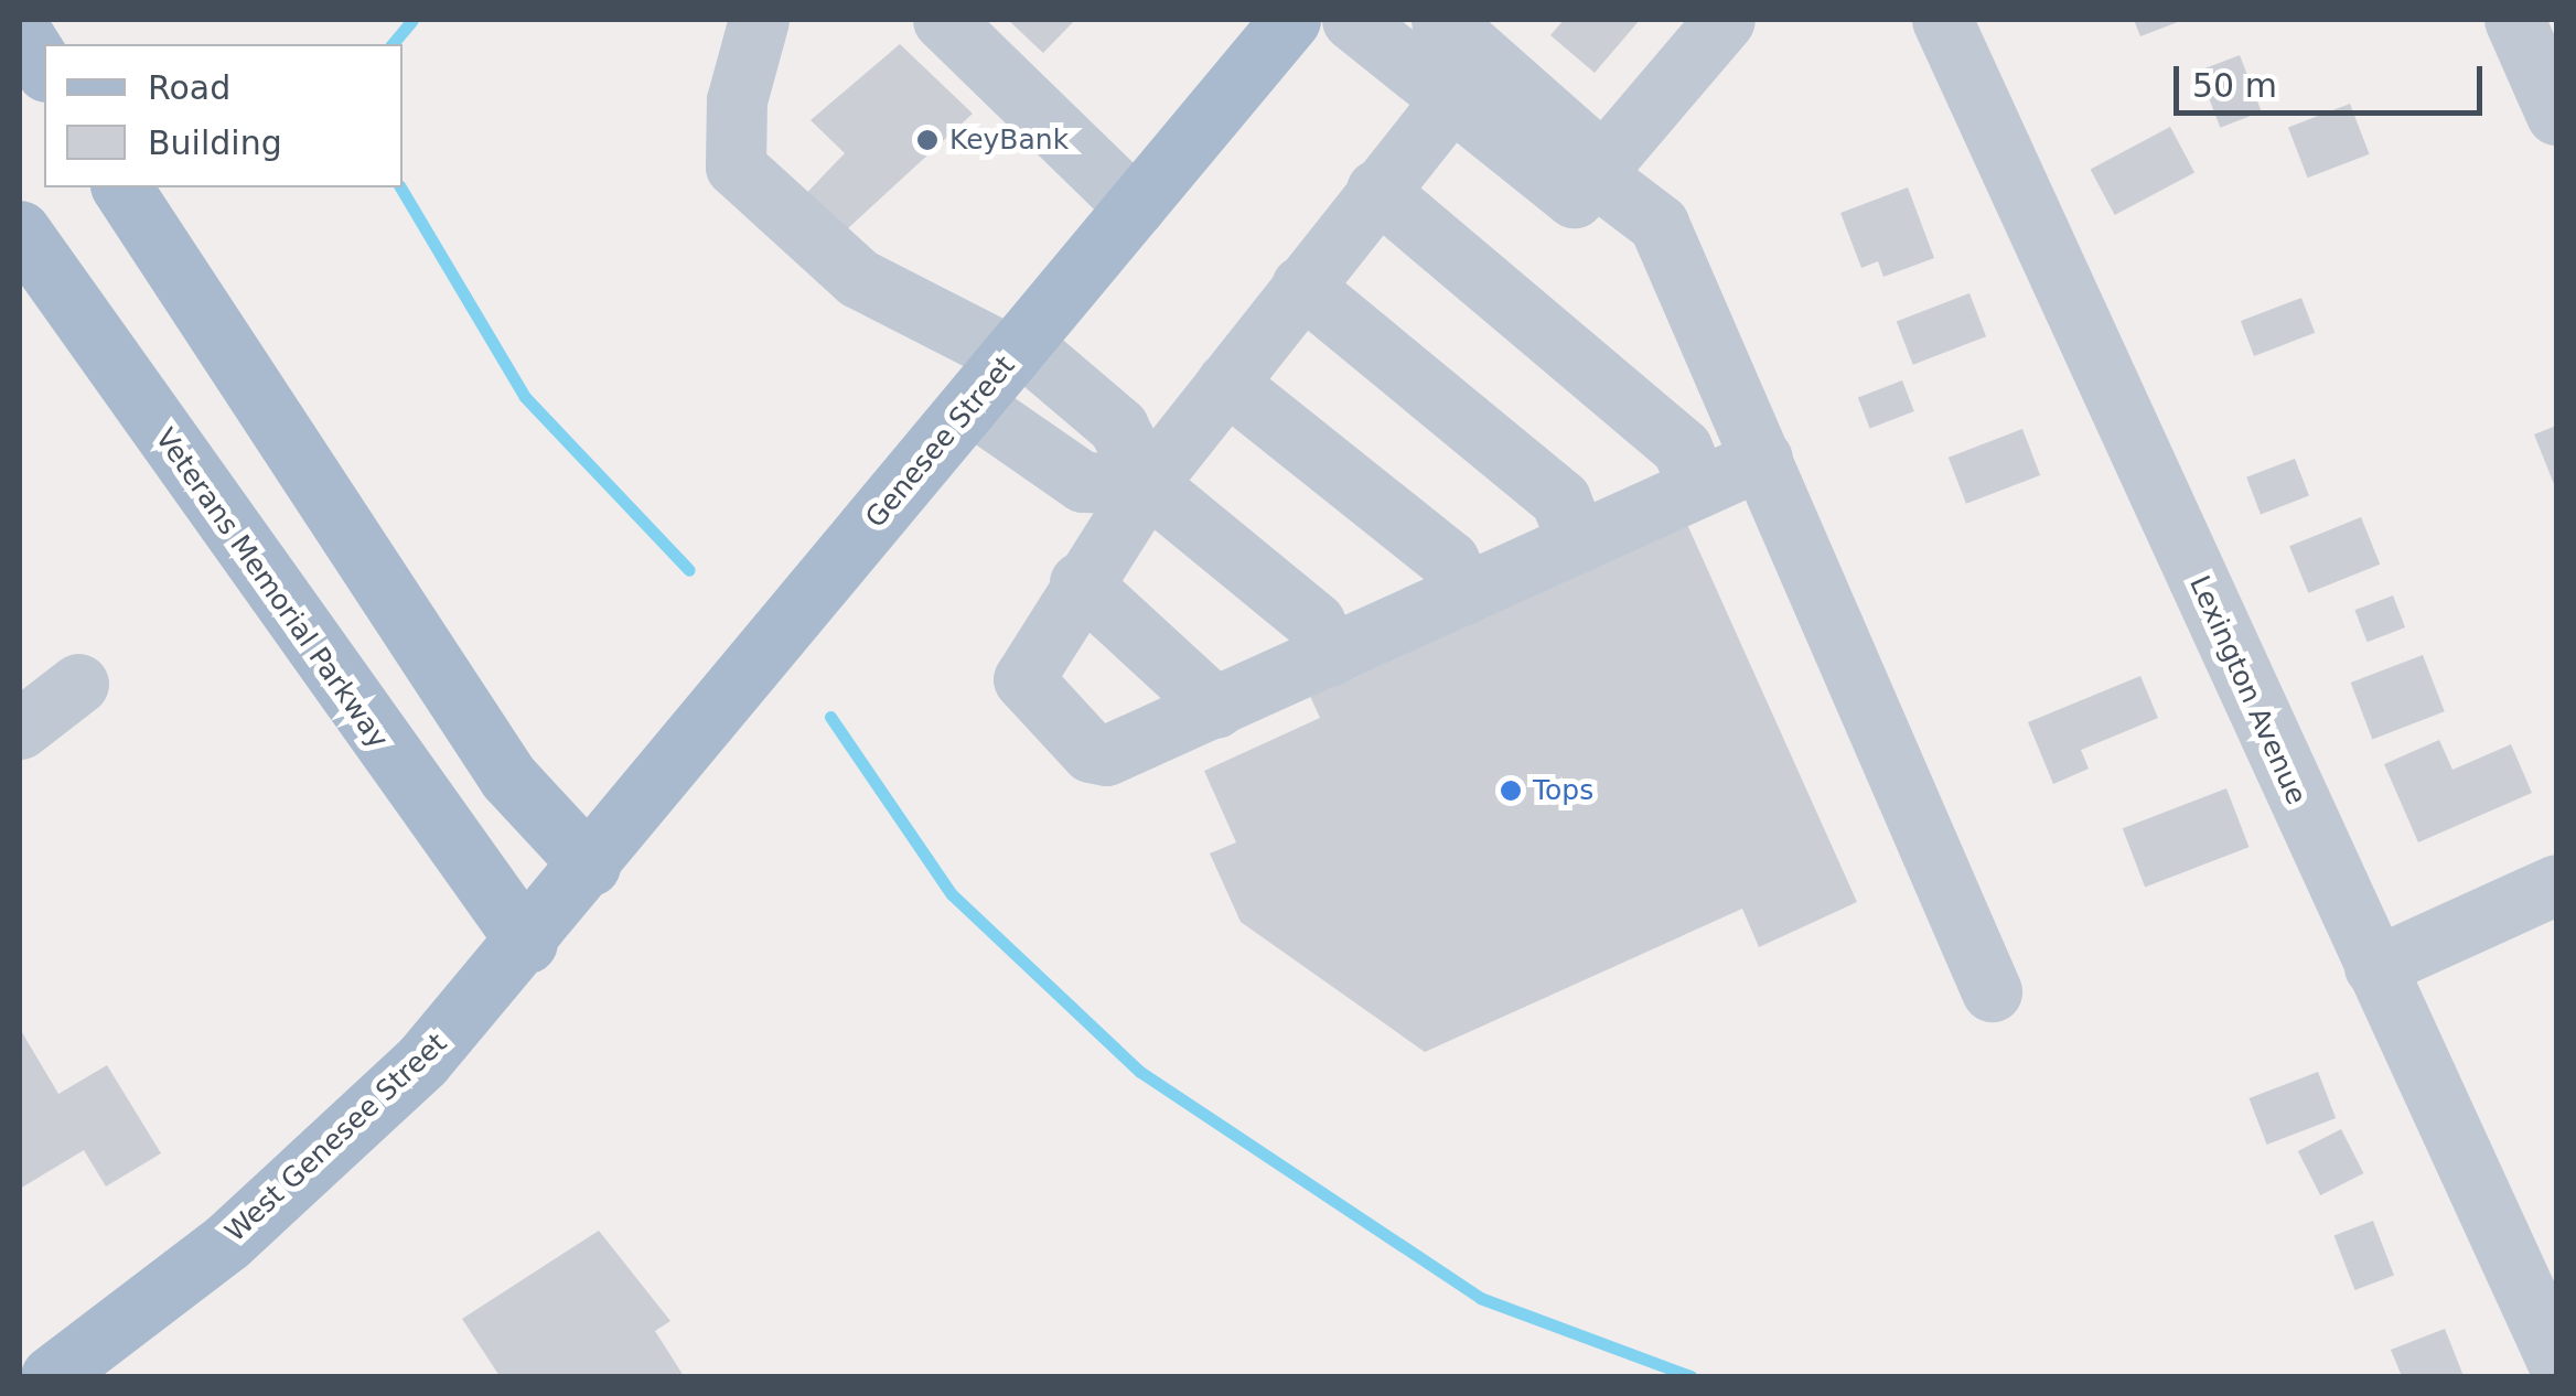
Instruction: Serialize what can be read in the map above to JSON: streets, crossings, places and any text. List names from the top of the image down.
{
  "streets": {
    "main road": ["Genesee Street", "Veterans Memorial Parkway", "West Genesee Street"],
    "street": ["Lexington Avenue"]
  },
  "crossings": [
    ["Genesee Street", "West Genesee Street"],
    ["Veterans Memorial Parkway", "West Genesee Street"]
  ],
  "places": ["KeyBank", "Tops"],
  "legend": ["Road", "Building"],
  "scale_bar": "50 m"
}
